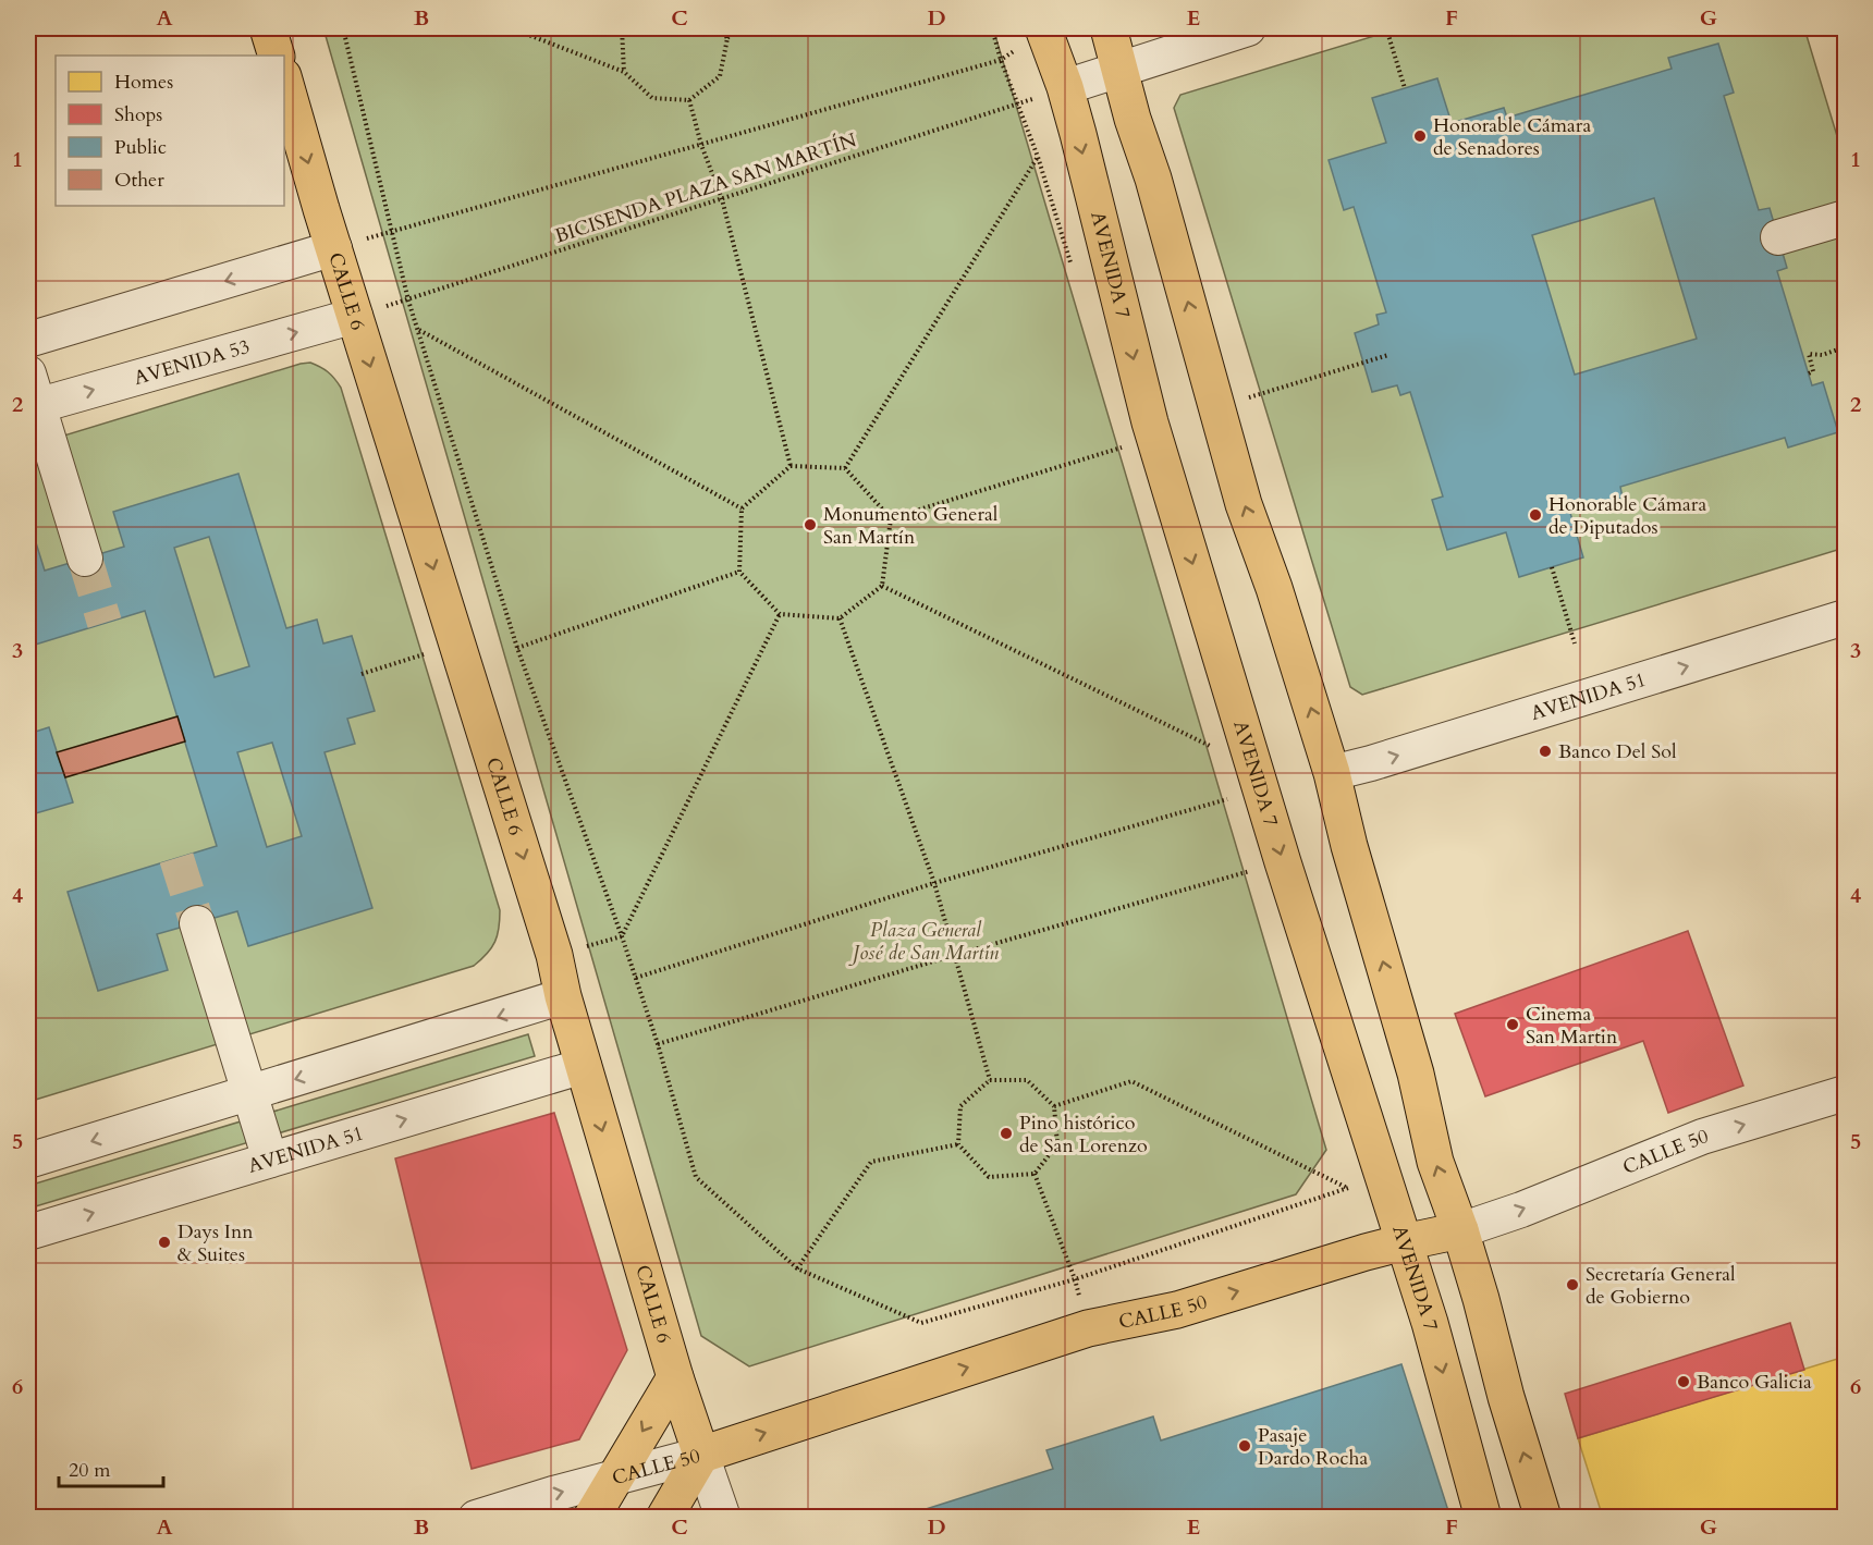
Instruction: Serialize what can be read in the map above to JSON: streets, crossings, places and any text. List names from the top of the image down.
{
  "streets": {
    "main road": ["AVENIDA 7", "CALLE 6", "CALLE 50"],
    "street": ["AVENIDA 53", "AVENIDA 51"],
    "path": ["BICISENDA PLAZA SAN MARTÍN"]
  },
  "crossings": [
    ["BICISENDA PLAZA SAN MARTÍN", "AVENIDA 7"],
    ["BICISENDA PLAZA SAN MARTÍN", "CALLE 6"],
    ["BICISENDA PLAZA SAN MARTÍN", "AVENIDA 53"],
    ["AVENIDA 7", "CALLE 50"],
    ["CALLE 6", "AVENIDA 53"],
    ["CALLE 6", "AVENIDA 51"],
    ["CALLE 6", "CALLE 50"]
  ],
  "one_way": ["CALLE 6", "CALLE 50"],
  "parks": ["Plaza General José de San Martín"],
  "places": [
    "Honorable Cámara de Senadores",
    "Honorable Cámara de Diputados",
    "Monumento General San Martín",
    "Banco Del Sol",
    "Cinema San Martin",
    "Pino histórico de San Lorenzo",
    "Days Inn & Suites",
    "Secretaría General de Gobierno",
    "Banco Galicia",
    "Pasaje Dardo Rocha"
  ],
  "legend": [
    "Homes",
    "Shops",
    "Public",
    "Other"
  ],
  "scale_bar": "20 m",
  "grid": {
    "columns": [
      "A",
      "B",
      "C",
      "D",
      "E",
      "F",
      "G"
    ],
    "rows": [
      "1",
      "2",
      "3",
      "4",
      "5",
      "6"
    ]
  }
}
